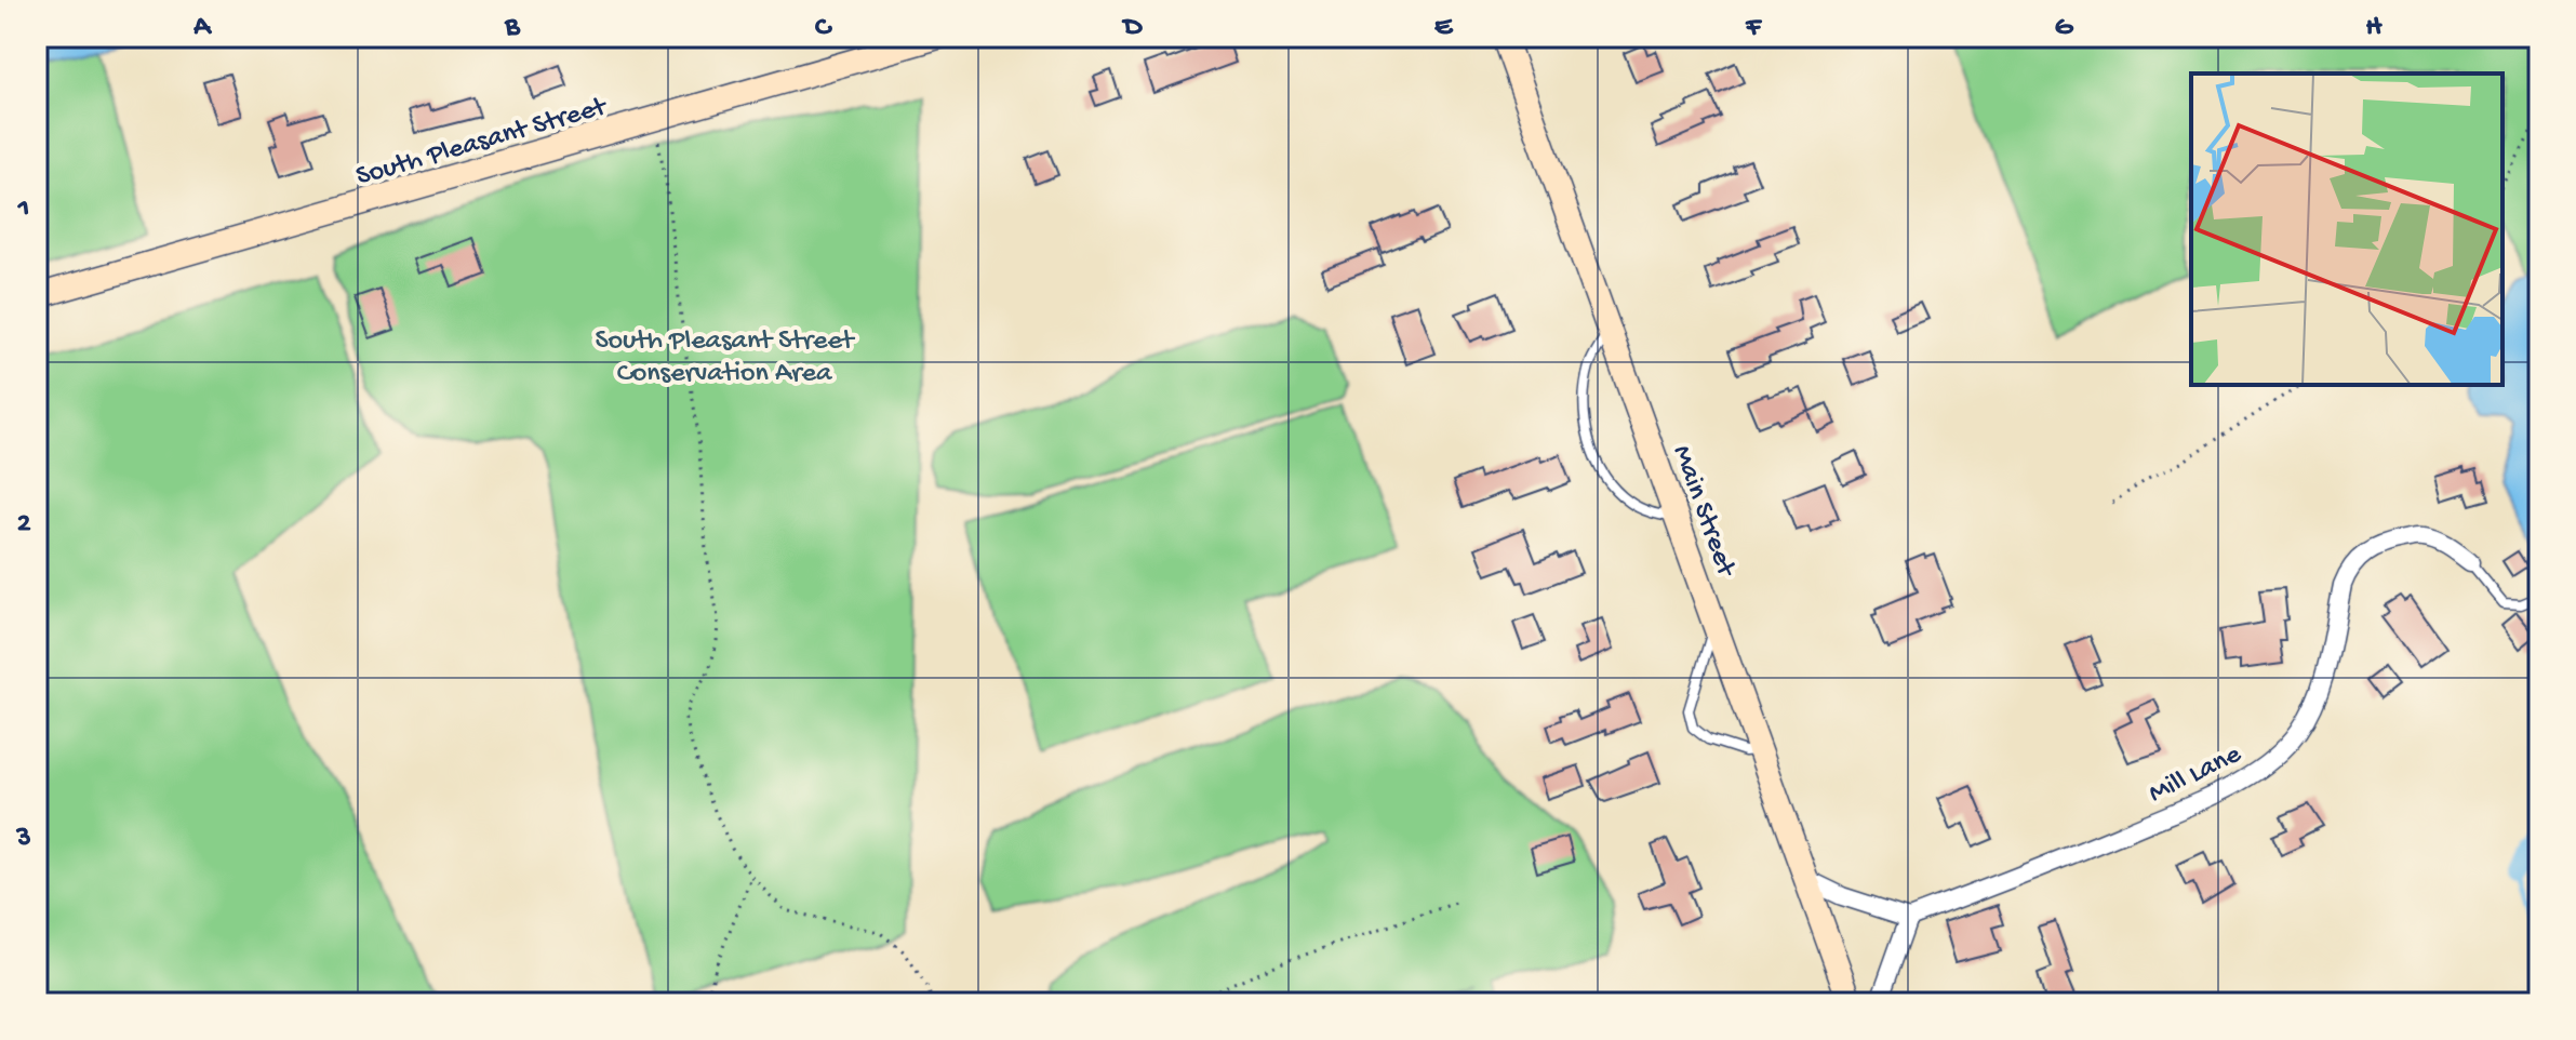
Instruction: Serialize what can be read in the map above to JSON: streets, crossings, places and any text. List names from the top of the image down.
{
  "streets": {
    "main road": ["South Pleasant Street", "Main Street"],
    "street": ["Mill Lane"]
  },
  "parks": ["South Pleasant Street Conservation Area"],
  "grid": {
    "columns": [
      "A",
      "B",
      "C",
      "D",
      "E",
      "F",
      "G",
      "H"
    ],
    "rows": ["1", "2", "3"]
  }
}
